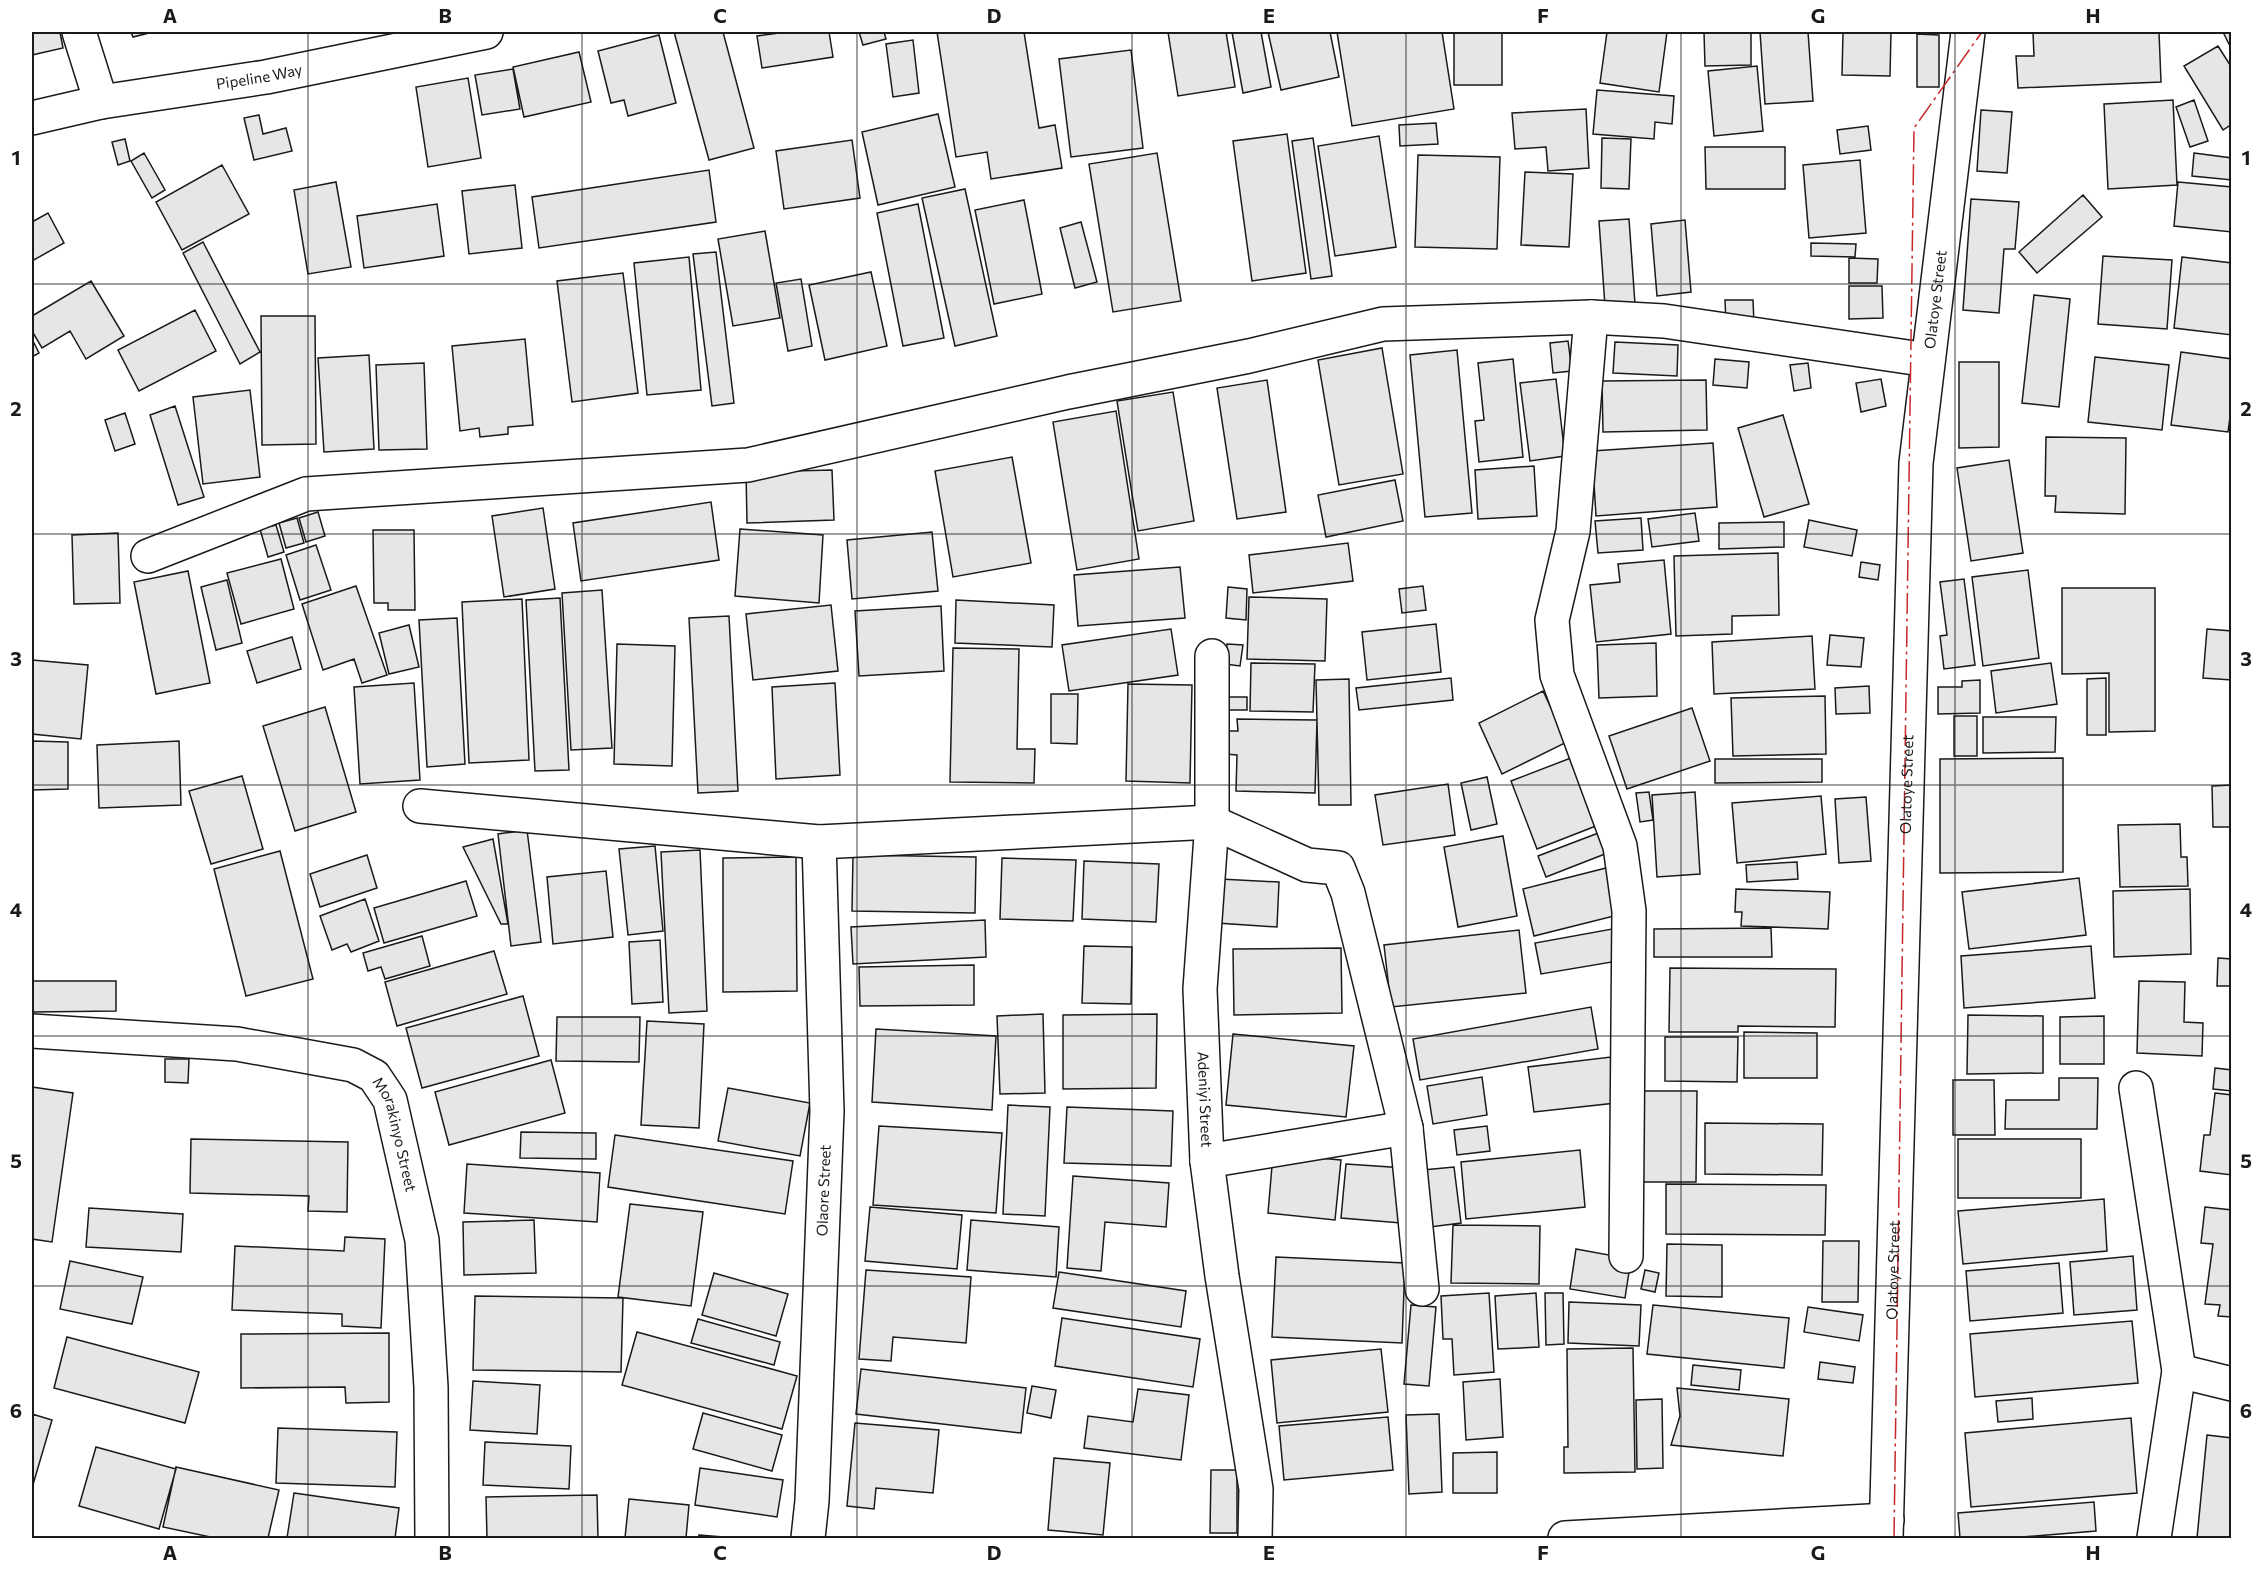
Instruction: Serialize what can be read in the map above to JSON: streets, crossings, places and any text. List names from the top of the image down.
{
  "streets": {
    "street": [
      "Pipeline Way",
      "Olatoye Street",
      "Adeniyi Street",
      "Morakinyo Street",
      "Olaore Street"
    ]
  },
  "grid": {
    "columns": [
      "A",
      "B",
      "C",
      "D",
      "E",
      "F",
      "G",
      "H"
    ],
    "rows": [
      "1",
      "2",
      "3",
      "4",
      "5",
      "6"
    ]
  }
}
